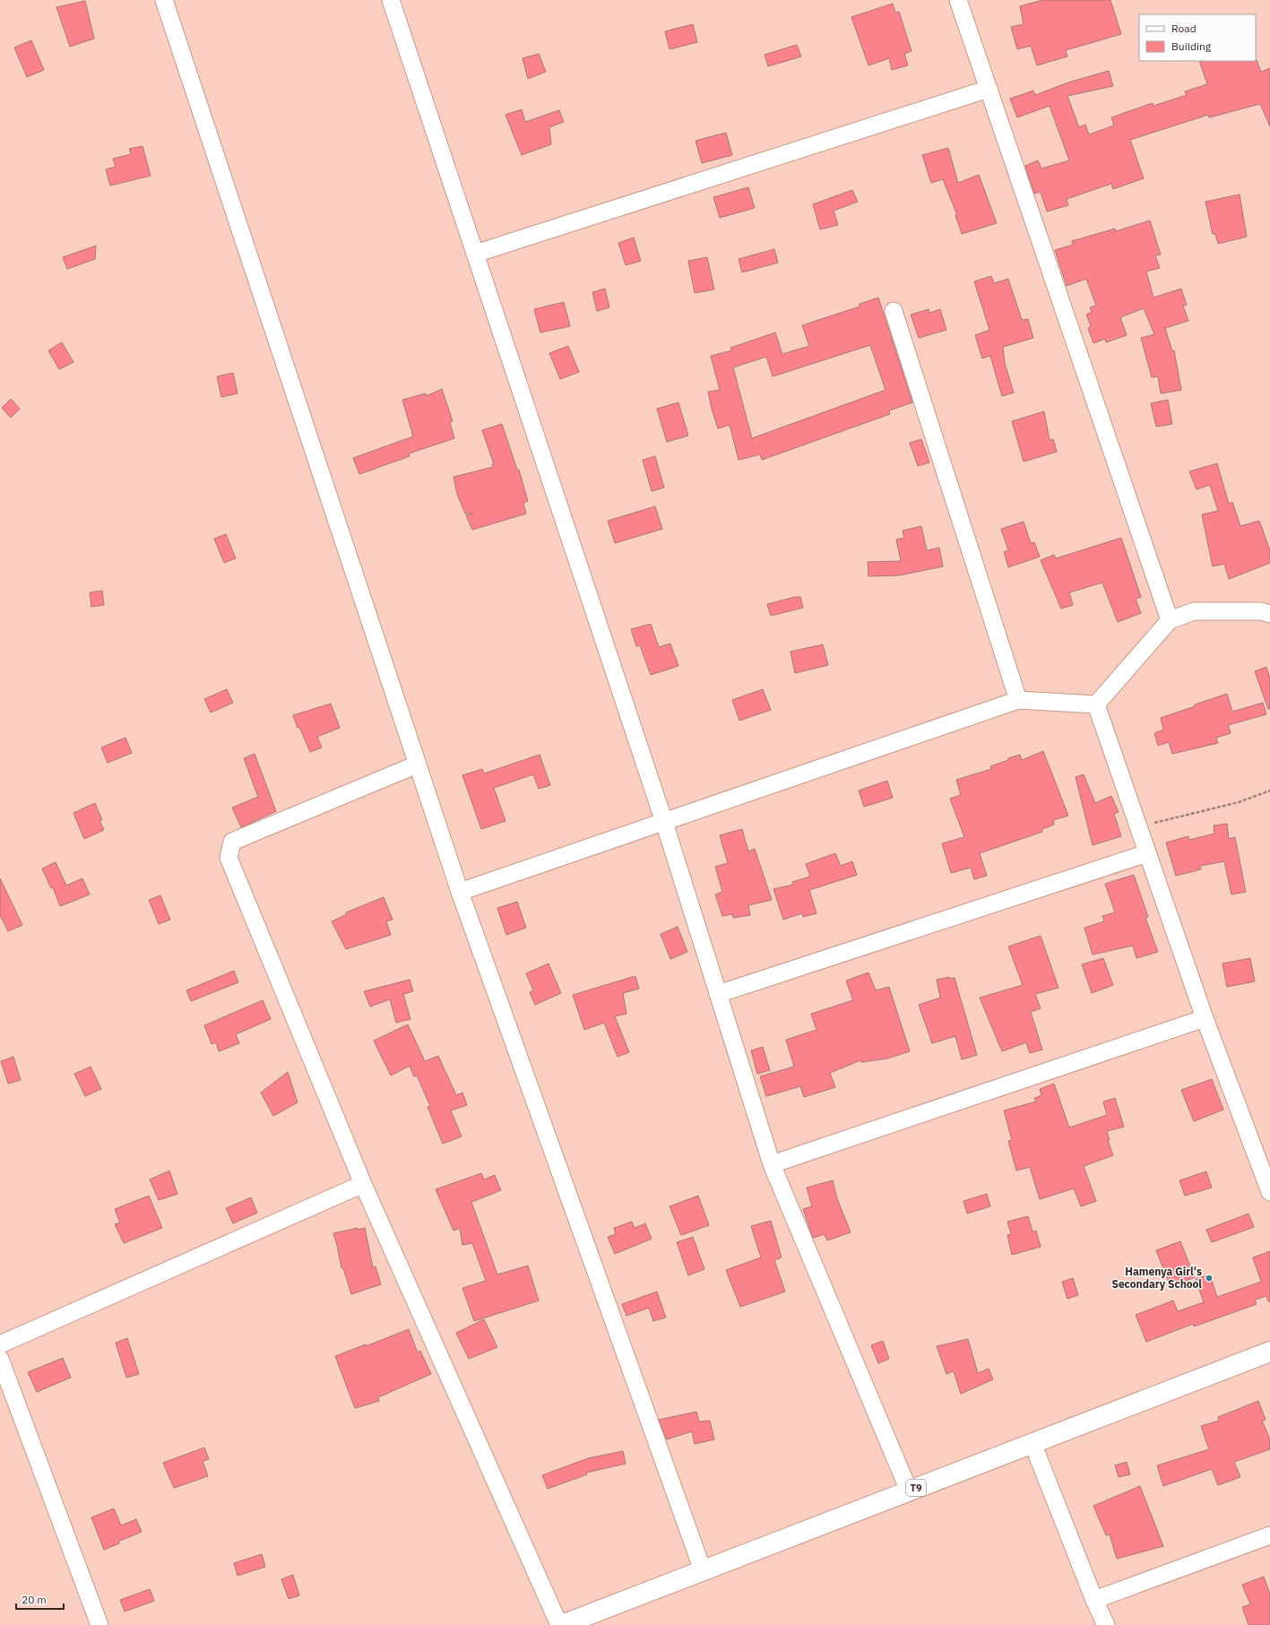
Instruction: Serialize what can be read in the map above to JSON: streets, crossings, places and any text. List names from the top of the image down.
{
  "streets": {
    "highway": ["T9"]
  },
  "places": ["Hamenya Girl's Secondary School"],
  "legend": ["Road", "Building"],
  "scale_bar": "20 m"
}
